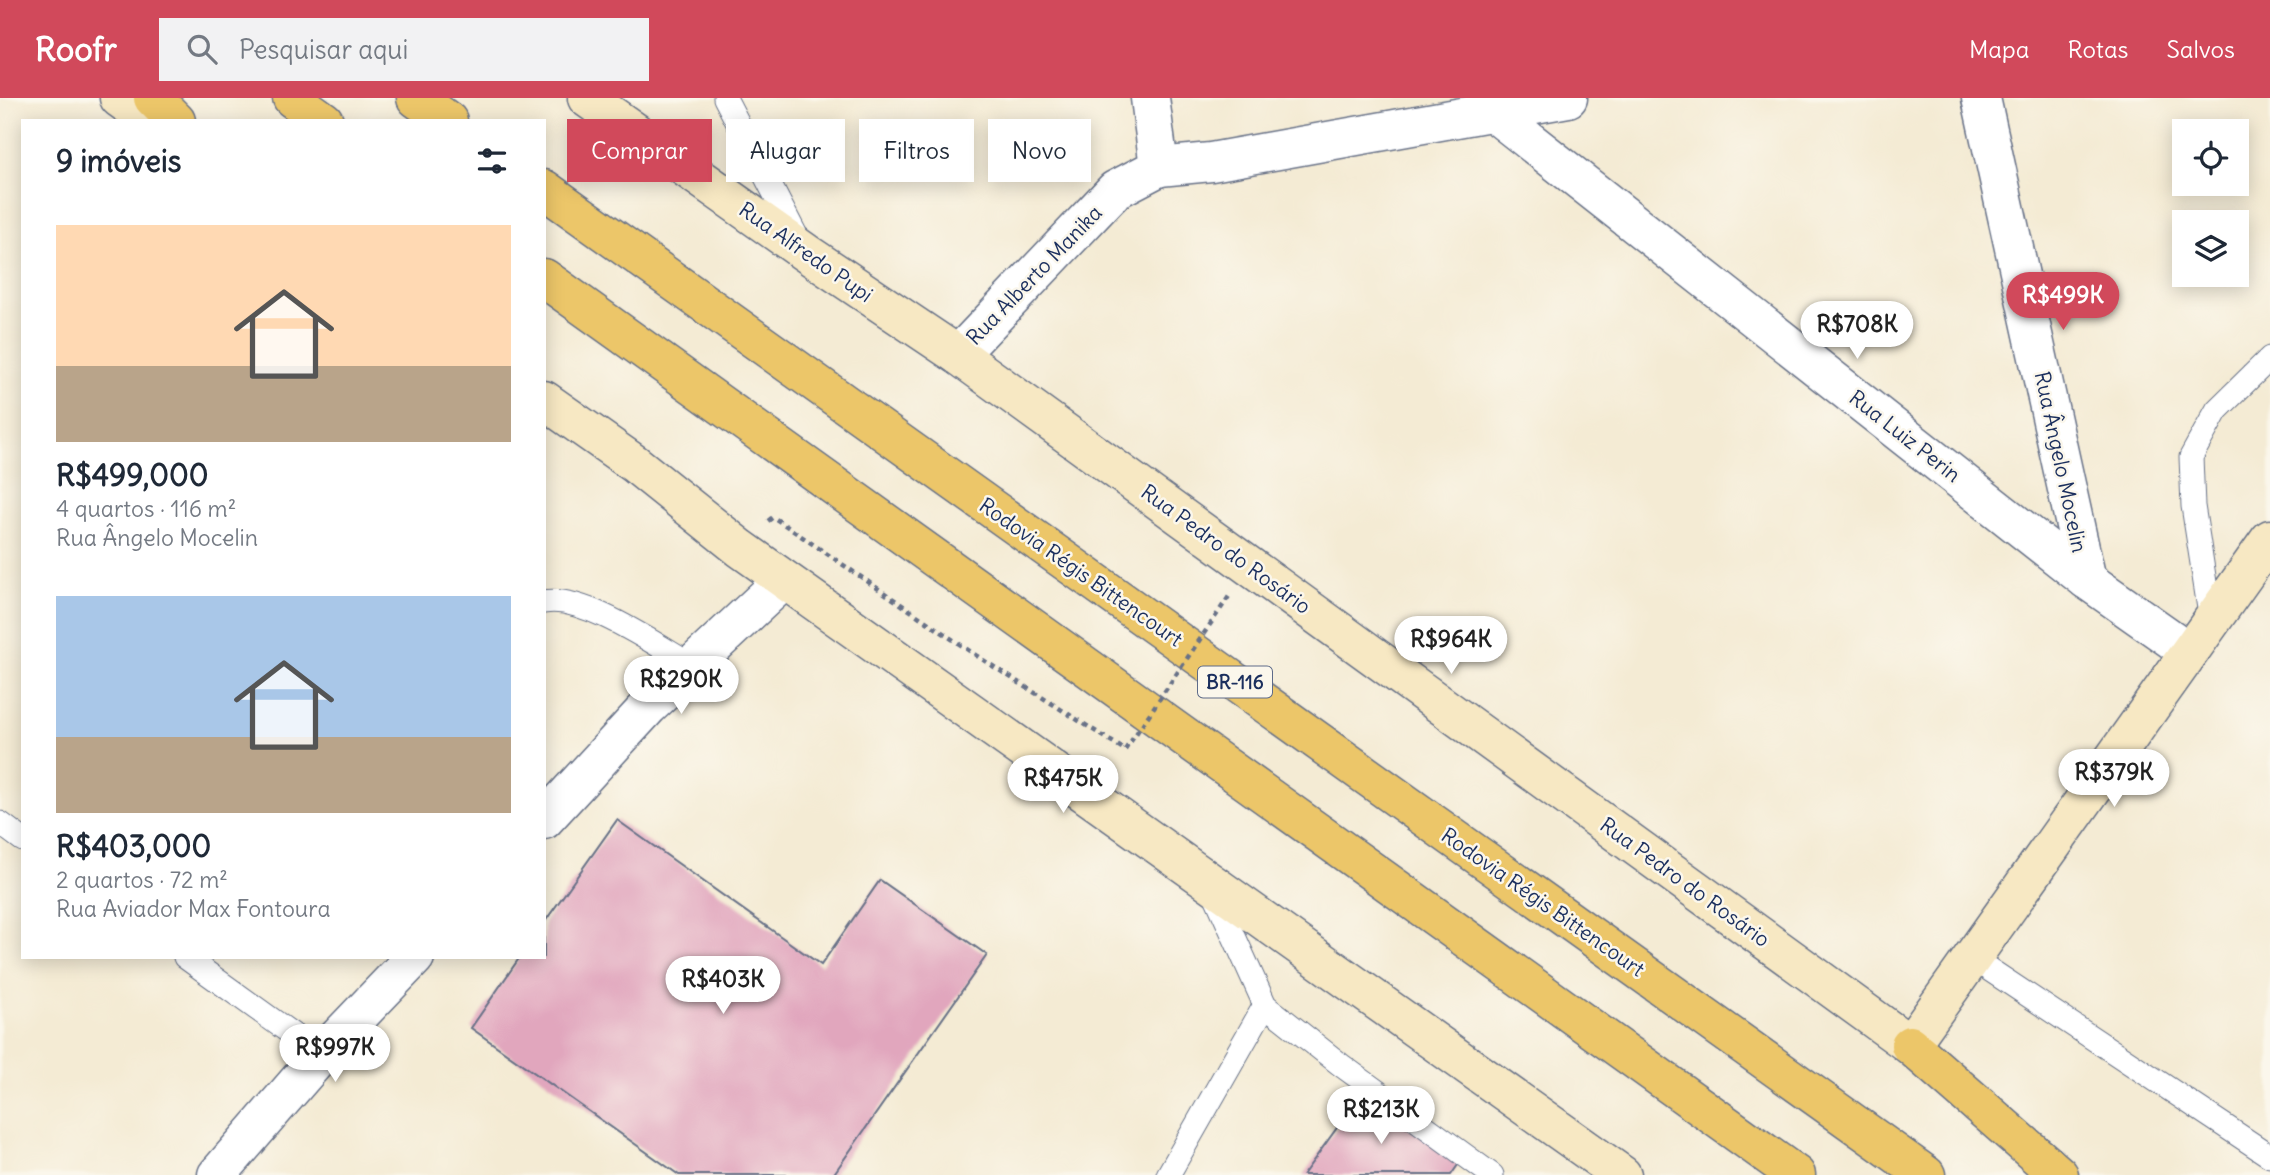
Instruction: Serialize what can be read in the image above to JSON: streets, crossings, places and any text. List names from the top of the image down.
{
  "streets": {
    "highway": ["Rodovia Régis Bittencourt", "BR-116"],
    "street": [
      "Rua Alfredo Pupi",
      "Rua Alberto Manika",
      "Rua Luiz Perin",
      "Rua Ângelo Mocelin",
      "Rua Pedro do Rosário"
    ]
  },
  "crossings": [
    ["Rua Alfredo Pupi", "Rua Alberto Manika"],
    ["Rua Alfredo Pupi", "Rua Pedro do Rosário"],
    ["Rua Alberto Manika", "Rua Pedro do Rosário"],
    ["Rua Luiz Perin", "Rua Ângelo Mocelin"]
  ],
  "page": {
    "header": "Roofr",
    "search": "Pesquisar aqui",
    "nav": ["Mapa", "Rotas", "Salvos"],
    "chip": [
      "Comprar",
      "Alugar",
      "Filtros",
      "Novo"
    ],
    "heading": "9 imóveis",
    "list": [
      {
        "name": "R$499,000",
        "note": "4 quartos · 116 m² · Rua Ângelo Mocelin"
      },
      {
        "name": "R$403,000",
        "note": "2 quartos · 72 m² · Rua Aviador Max Fontoura"
      }
    ],
    "price": [
      "R$499K",
      "R$708K",
      "R$964K",
      "R$290K",
      "R$379K",
      "R$475K",
      "R$403K",
      "R$997K",
      "R$213K"
    ]
  }
}
